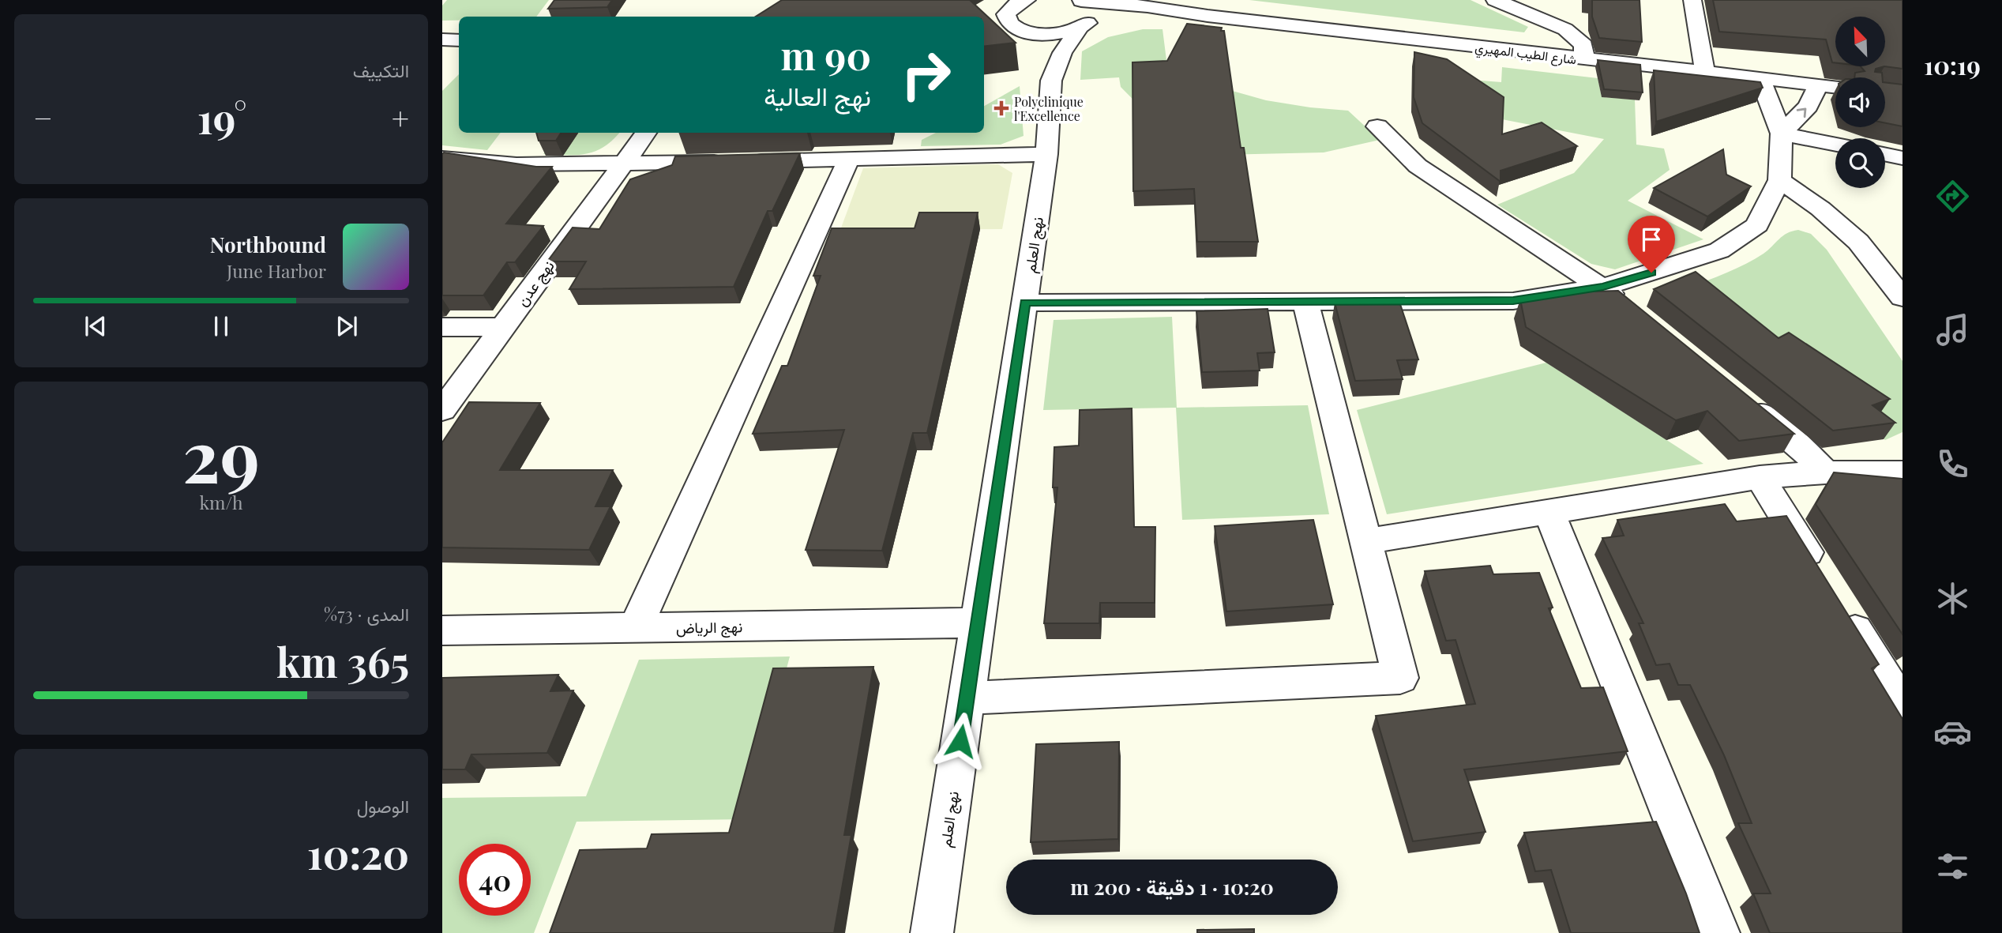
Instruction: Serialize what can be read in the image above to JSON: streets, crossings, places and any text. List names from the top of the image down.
{
  "streets": {
    "street": [
      "شارع الطيب المهيري",
      "نهج العلم",
      "نهج عدن",
      "نهج الرياض"
    ]
  },
  "crossings": [
    ["شارع الطيب المهيري", "نهج العلم"],
    ["نهج العلم", "نهج الرياض"]
  ],
  "places": {
    "health": ["Polyclinique l'Excellence"]
  },
  "north": "top left",
  "page": {
    "tabs": "10:19",
    "tile": [
      "التكييف",
      ["29", "km/h"],
      ["المدى · 73%", "365 km"],
      ["الوصول", "10:20"]
    ],
    "turn": ["90 m", "نهج العالية"],
    "heat": ["−", "19°", "+"],
    "song": ["Northbound", "June Harbor"],
    "limit": "40",
    "trip": "10:20 · 1 دقيقة · 200 m"
  }
}
